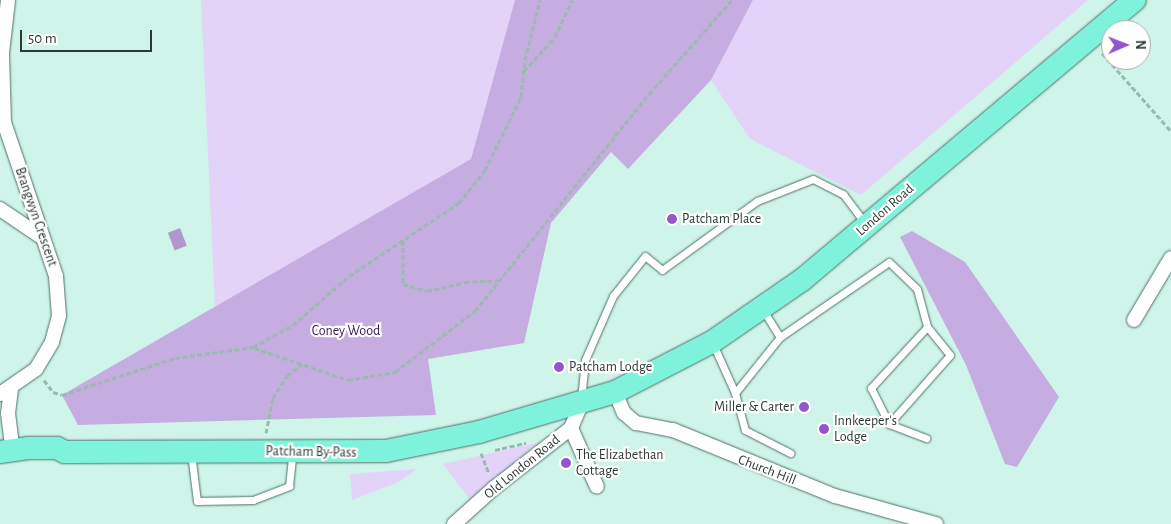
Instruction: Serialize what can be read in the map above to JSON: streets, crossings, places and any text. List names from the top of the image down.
{
  "streets": {
    "highway": ["London Road", "Patcham By-Pass"],
    "street": ["Brangwyn Crescent", "Old London Road", "Church Hill"]
  },
  "crossings": [
    ["London Road", "Patcham By-Pass"],
    ["London Road", "Church Hill"],
    ["Brangwyn Crescent", "Patcham By-Pass"],
    ["Patcham By-Pass", "Old London Road"],
    ["Patcham By-Pass", "Church Hill"]
  ],
  "parks": ["Coney Wood"],
  "places": [
    "Patcham Place",
    "Patcham Lodge",
    "Miller & Carter",
    "Innkeeper's Lodge",
    "The Elizabethan Cottage"
  ],
  "scale_bar": "50 m",
  "north": "right"
}
